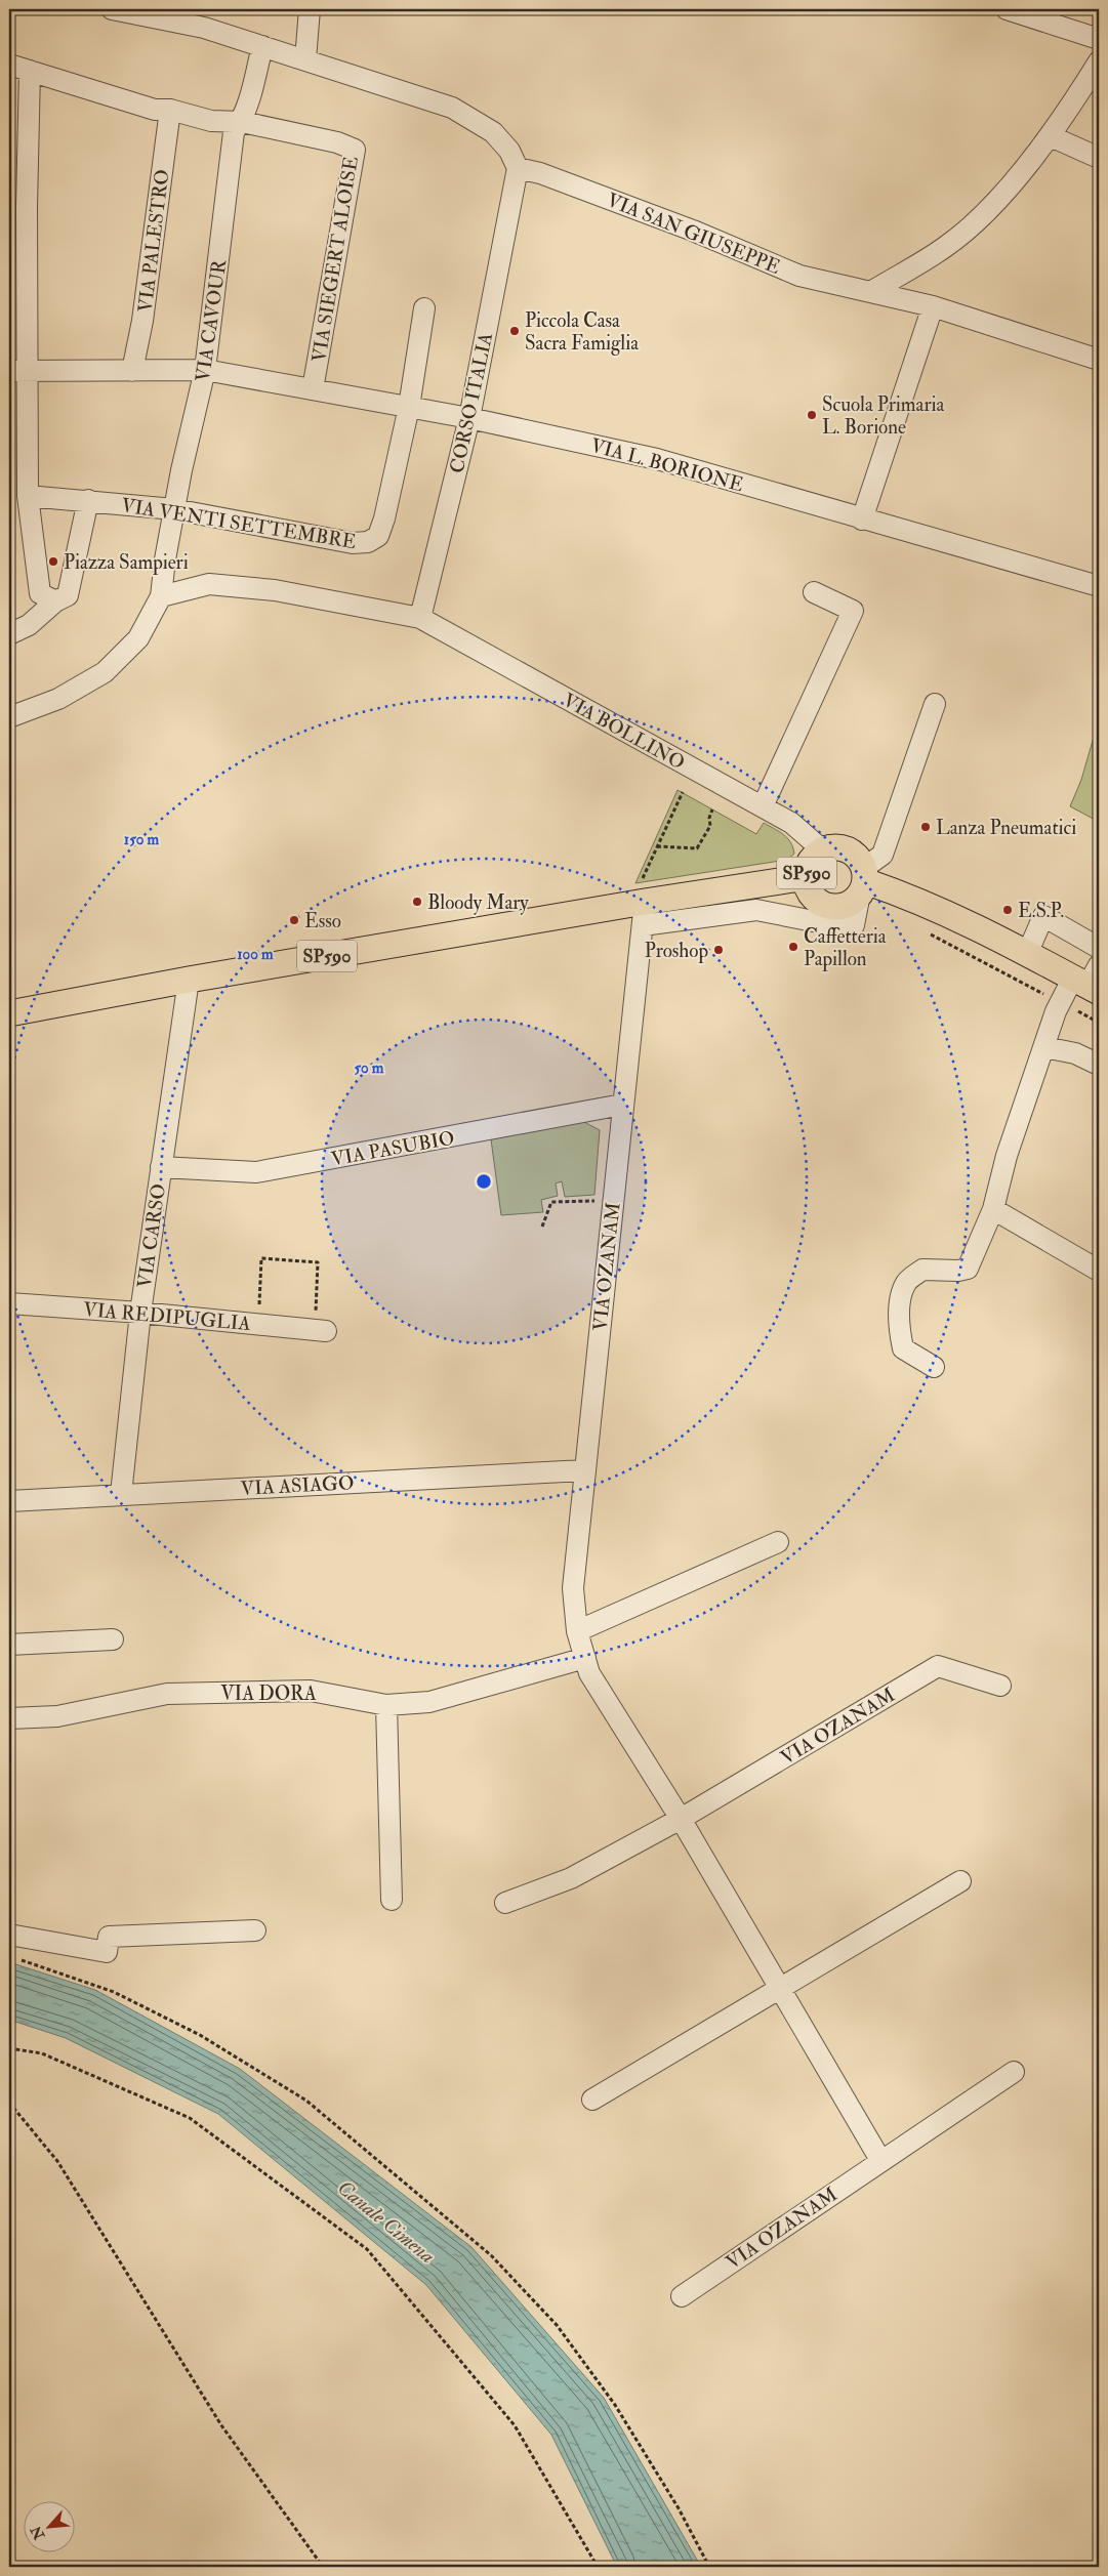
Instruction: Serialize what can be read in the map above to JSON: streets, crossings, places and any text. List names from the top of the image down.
{
  "streets": {
    "main road": ["SP590"],
    "street": [
      "VIA SAN GIUSEPPE",
      "VIA PALESTRO",
      "VIA SIEGERT ALOISE",
      "VIA CAVOUR",
      "CORSO ITALIA",
      "VIA L. BORIONE",
      "VIA VENTI SETTEMBRE",
      "VIA BOLLINO",
      "VIA PASUBIO",
      "VIA CARSO",
      "VIA OZANAM",
      "VIA REDIPUGLIA",
      "VIA ASIAGO",
      "VIA DORA"
    ]
  },
  "crossings": [
    ["VIA SAN GIUSEPPE", "CORSO ITALIA"],
    ["VIA PALESTRO", "VIA L. BORIONE"],
    ["VIA SIEGERT ALOISE", "VIA CAVOUR"],
    ["VIA SIEGERT ALOISE", "VIA L. BORIONE"],
    ["VIA CAVOUR", "VIA L. BORIONE"],
    ["VIA CAVOUR", "VIA VENTI SETTEMBRE"],
    ["CORSO ITALIA", "VIA L. BORIONE"],
    ["CORSO ITALIA", "VIA BOLLINO"],
    ["VIA L. BORIONE", "VIA VENTI SETTEMBRE"],
    ["VIA BOLLINO", "SP590"],
    ["SP590", "VIA CARSO"],
    ["SP590", "VIA OZANAM"],
    ["VIA PASUBIO", "VIA CARSO"],
    ["VIA PASUBIO", "VIA OZANAM"],
    ["VIA CARSO", "VIA REDIPUGLIA"],
    ["VIA CARSO", "VIA ASIAGO"],
    ["VIA OZANAM", "VIA ASIAGO"],
    ["VIA OZANAM", "VIA DORA"]
  ],
  "water": ["Canale Cimena"],
  "places": [
    "Piccola Casa Sacra Famiglia",
    "Scuola Primaria L. Borione",
    "Piazza Sampieri",
    "Lanza Pneumatici",
    "Bloody Mary",
    "E.S.P.",
    "Esso",
    "Caffetteria Papillon",
    "Proshop"
  ],
  "north": "bottom left",
  "rings": ["150 m", "100 m", "50 m"]
}
